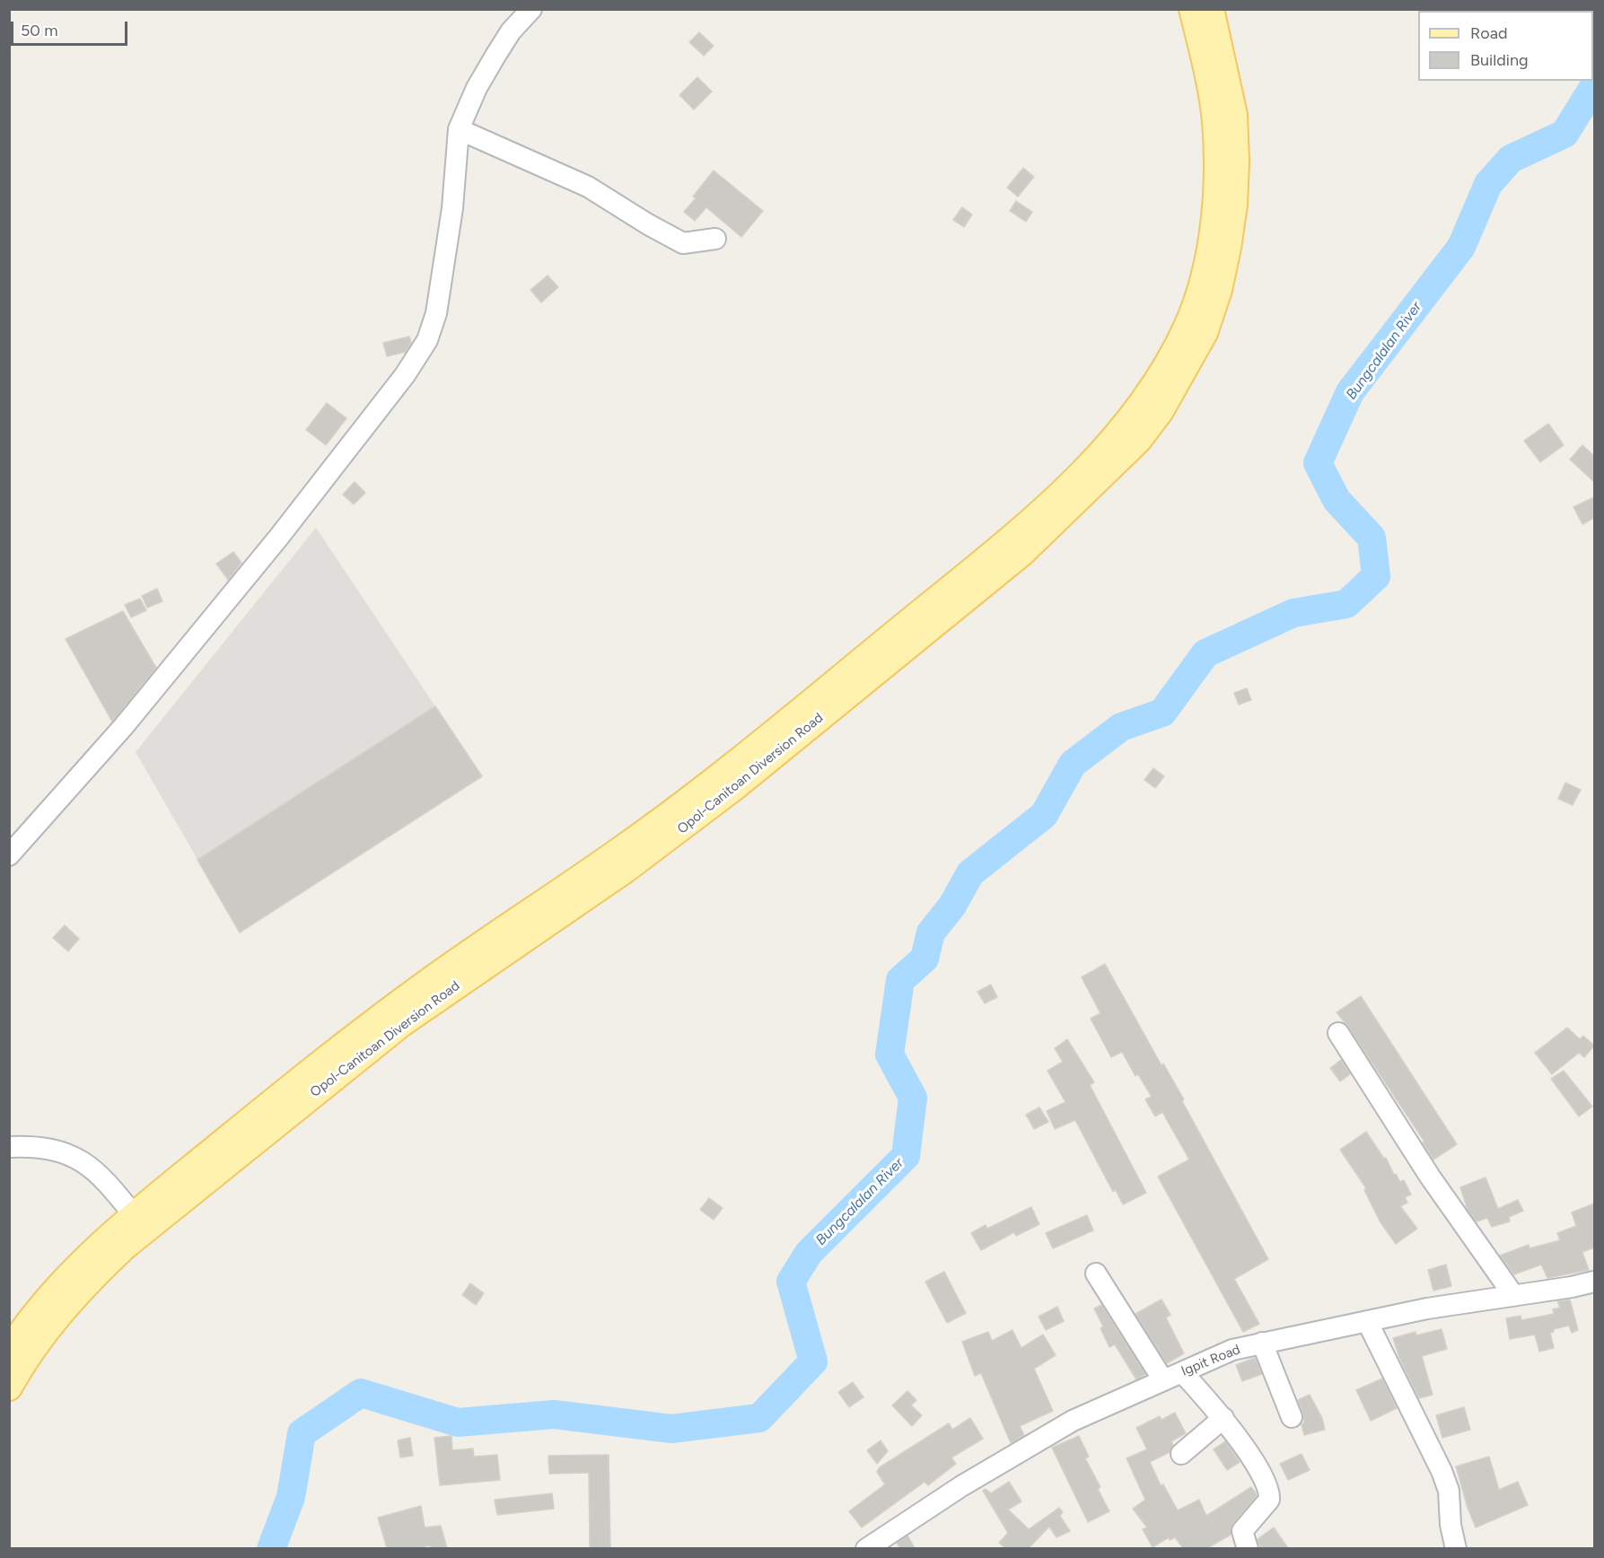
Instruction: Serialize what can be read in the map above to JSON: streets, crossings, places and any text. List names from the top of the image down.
{
  "streets": {
    "main road": ["Opol-Canitoan Diversion Road"],
    "street": ["Igpit Road"]
  },
  "water": ["Bungcalalan River"],
  "legend": ["Road", "Building"],
  "scale_bar": "50 m"
}
